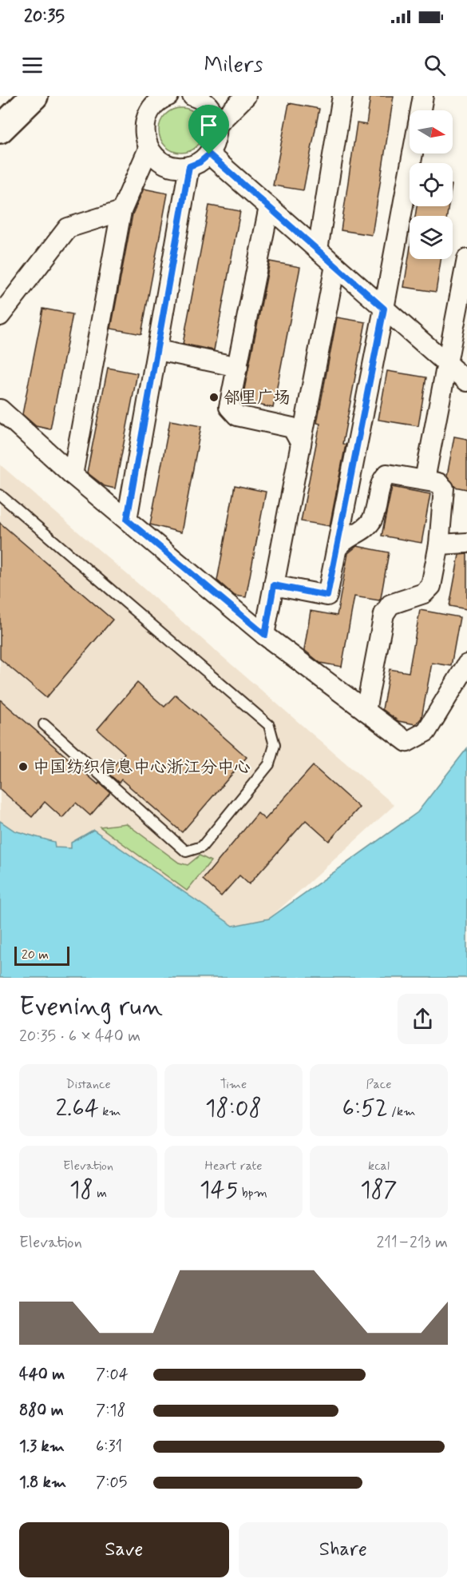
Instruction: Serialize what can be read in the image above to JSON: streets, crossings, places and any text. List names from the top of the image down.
{
  "places": ["邻里广场", "中国纺织信息中心浙江分中心"],
  "scale_bar": "20 m",
  "north": "right",
  "page": {
    "status": "20:35",
    "header": "Milers",
    "scale": "20 m",
    "heading": ["Evening run", "20:35 · 6 × 440 m"],
    "stats": [
      ["Distance", "2.64 km"],
      ["Time", "18:08"],
      ["Pace", "6:52 /km"],
      ["Elevation", "18 m"],
      ["Heart rate", "145 bpm"],
      ["kcal", "187"]
    ],
    "chart": ["Elevation", "211–213 m"],
    "list": [
      {
        "name": "440 m",
        "note": "7:04"
      },
      {
        "name": "880 m",
        "note": "7:18"
      },
      {
        "name": "1.3 km",
        "note": "6:31"
      },
      {
        "name": "1.8 km",
        "note": "7:05"
      }
    ],
    "buttons": ["Save", "Share"]
  }
}
